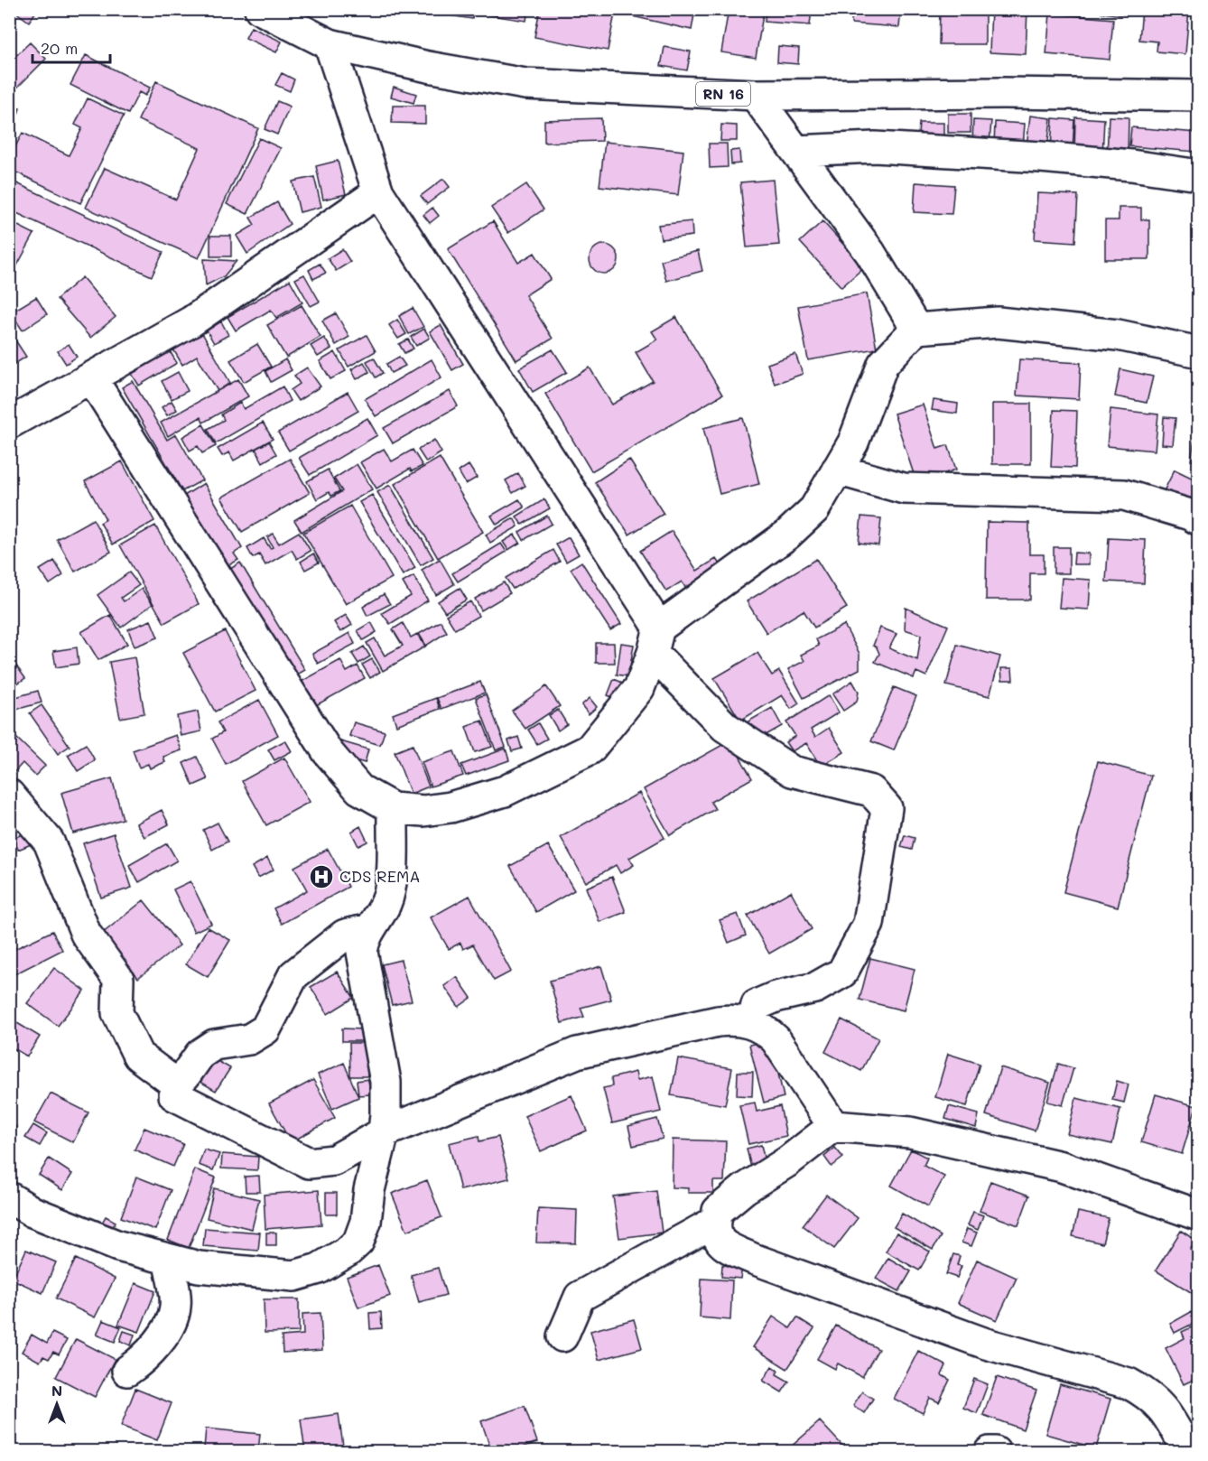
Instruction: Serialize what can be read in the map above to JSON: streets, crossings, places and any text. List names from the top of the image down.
{
  "streets": {
    "street": ["RN 16"]
  },
  "places": {
    "hospital": ["CDS REMA"]
  },
  "scale_bar": "20 m",
  "north": "top"
}
